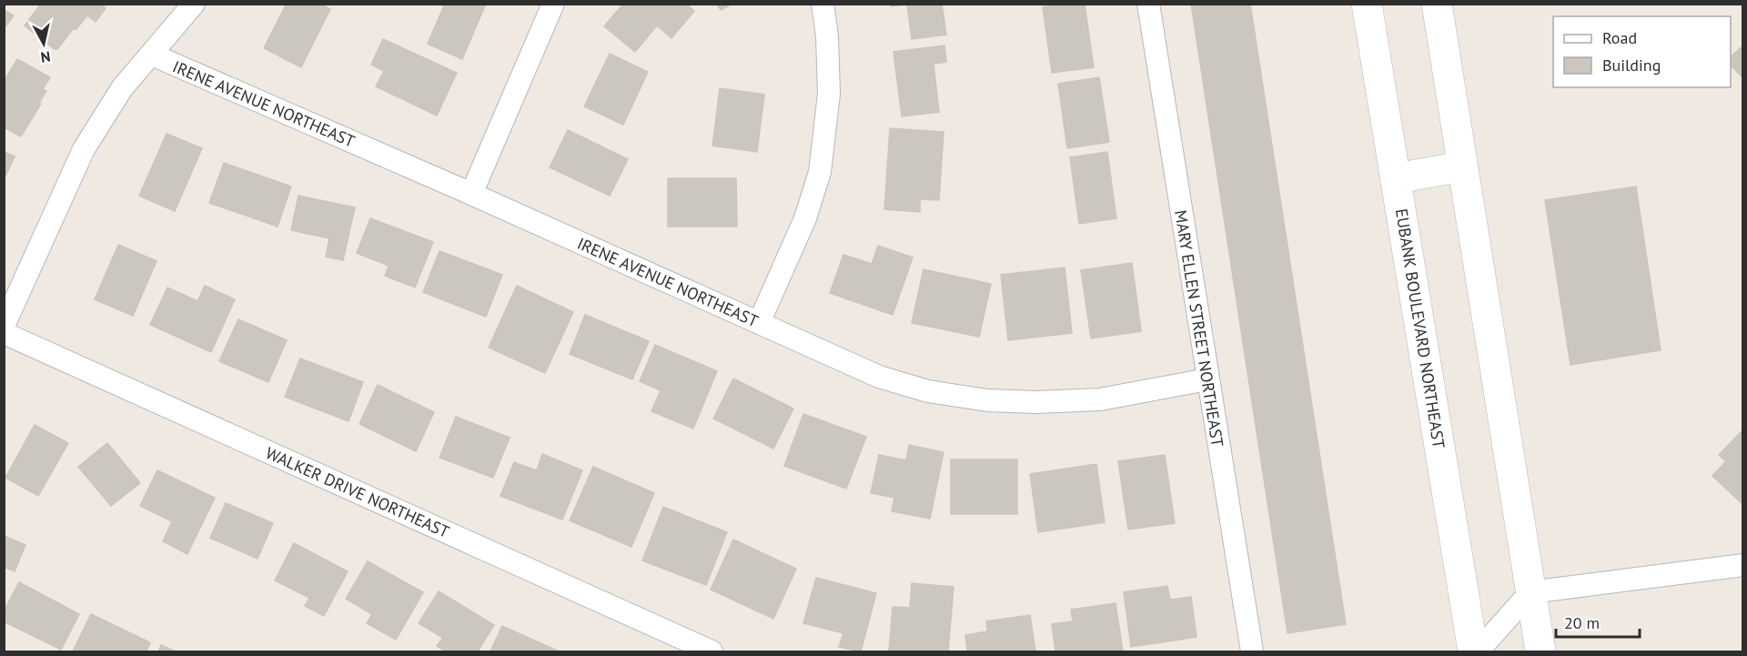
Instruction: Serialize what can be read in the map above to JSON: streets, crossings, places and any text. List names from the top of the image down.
{
  "streets": {
    "main road": ["EUBANK BOULEVARD NORTHEAST"],
    "street": ["IRENE AVENUE NORTHEAST", "MARY ELLEN STREET NORTHEAST", "WALKER DRIVE NORTHEAST"]
  },
  "crossings": [
    ["IRENE AVENUE NORTHEAST", "MARY ELLEN STREET NORTHEAST"]
  ],
  "legend": ["Road", "Building"],
  "scale_bar": "20 m",
  "north": "bottom"
}
